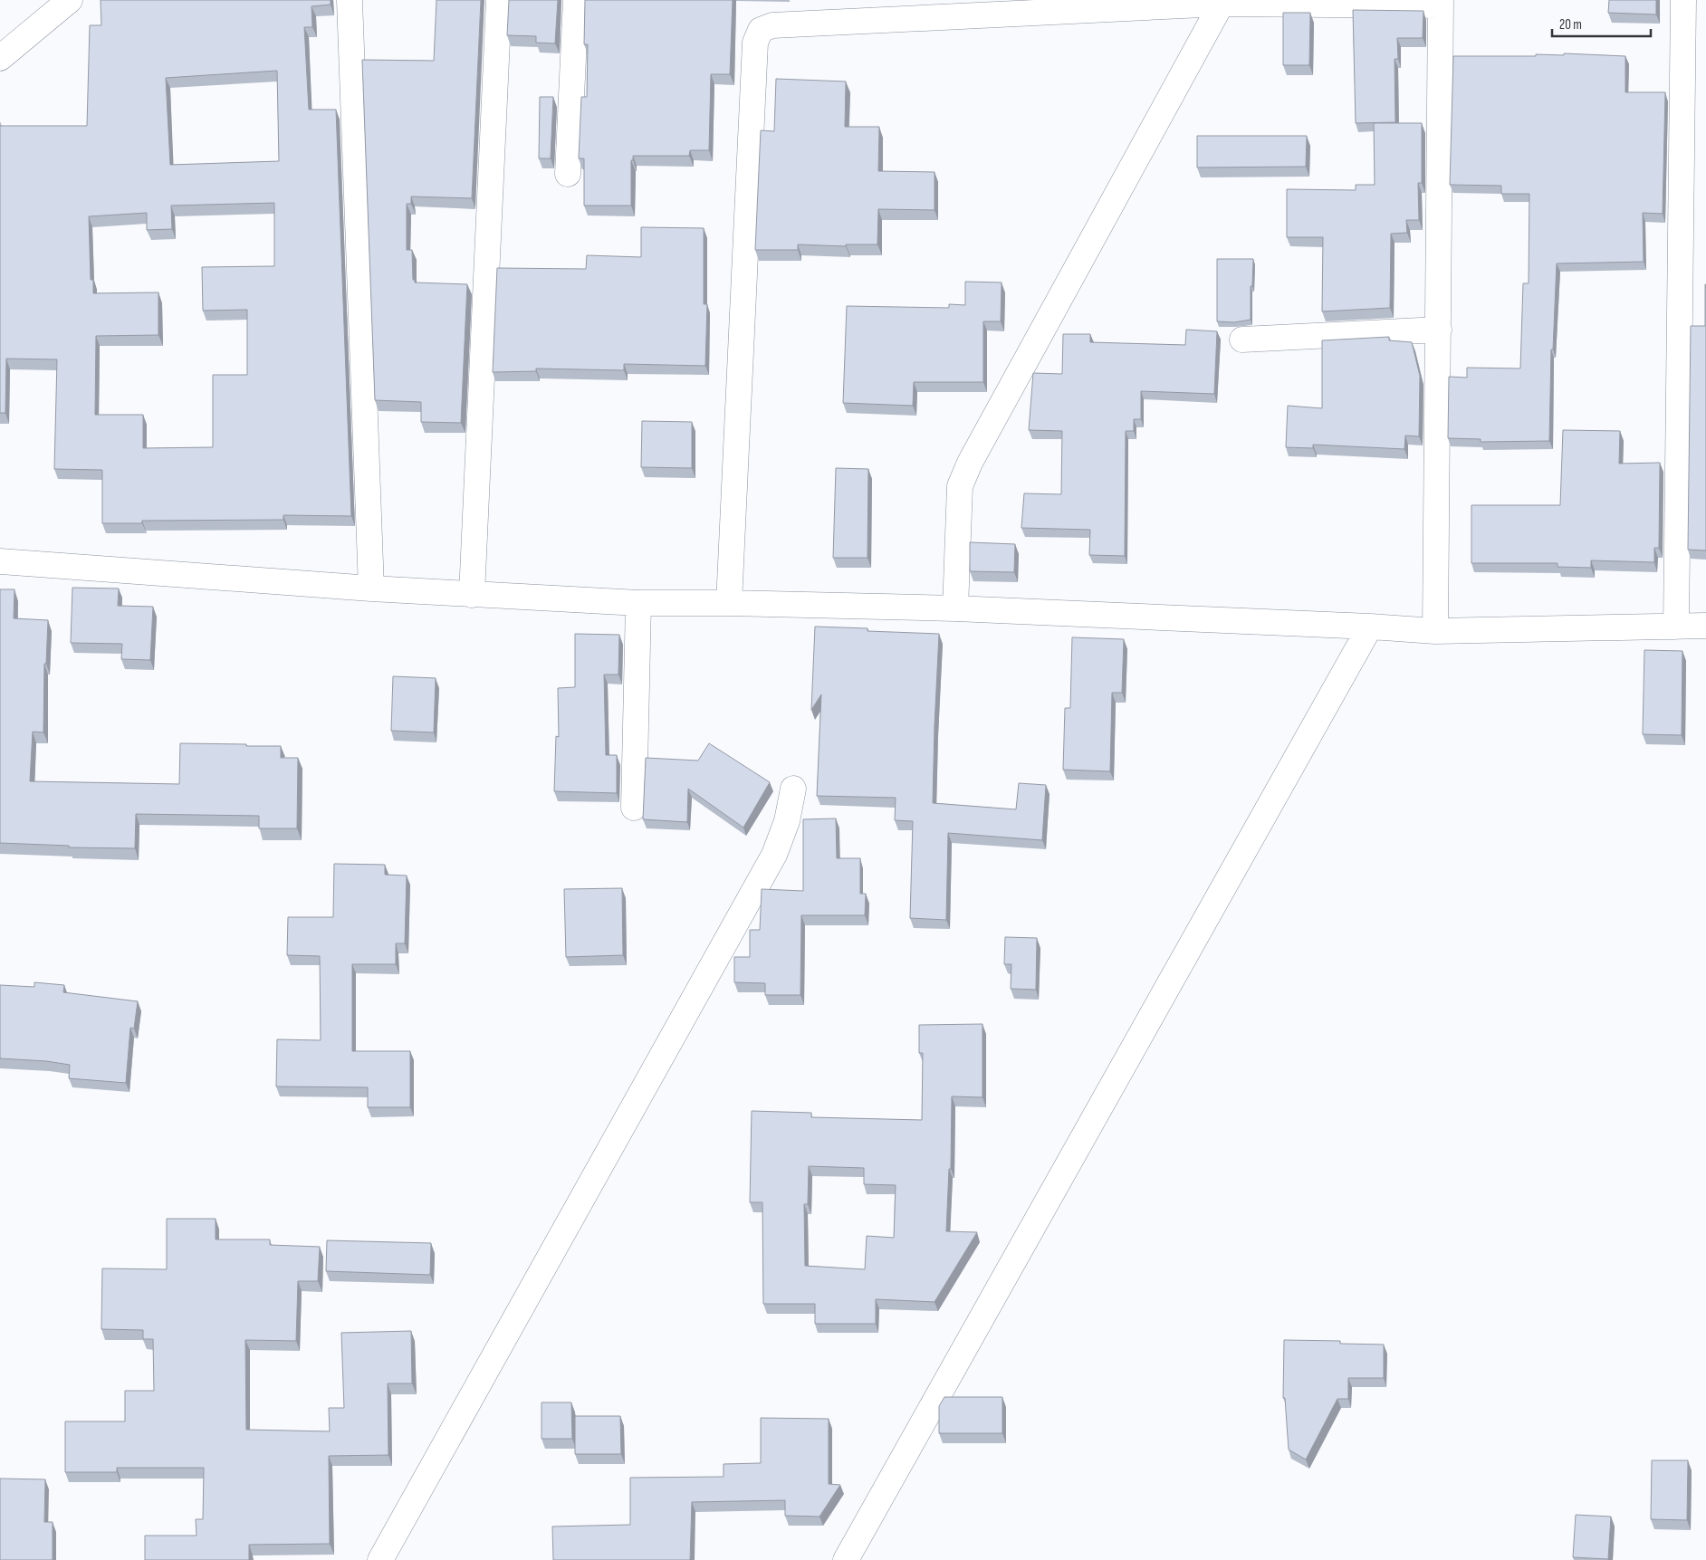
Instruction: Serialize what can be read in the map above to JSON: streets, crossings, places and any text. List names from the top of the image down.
{
  "scale_bar": "20 m"
}
